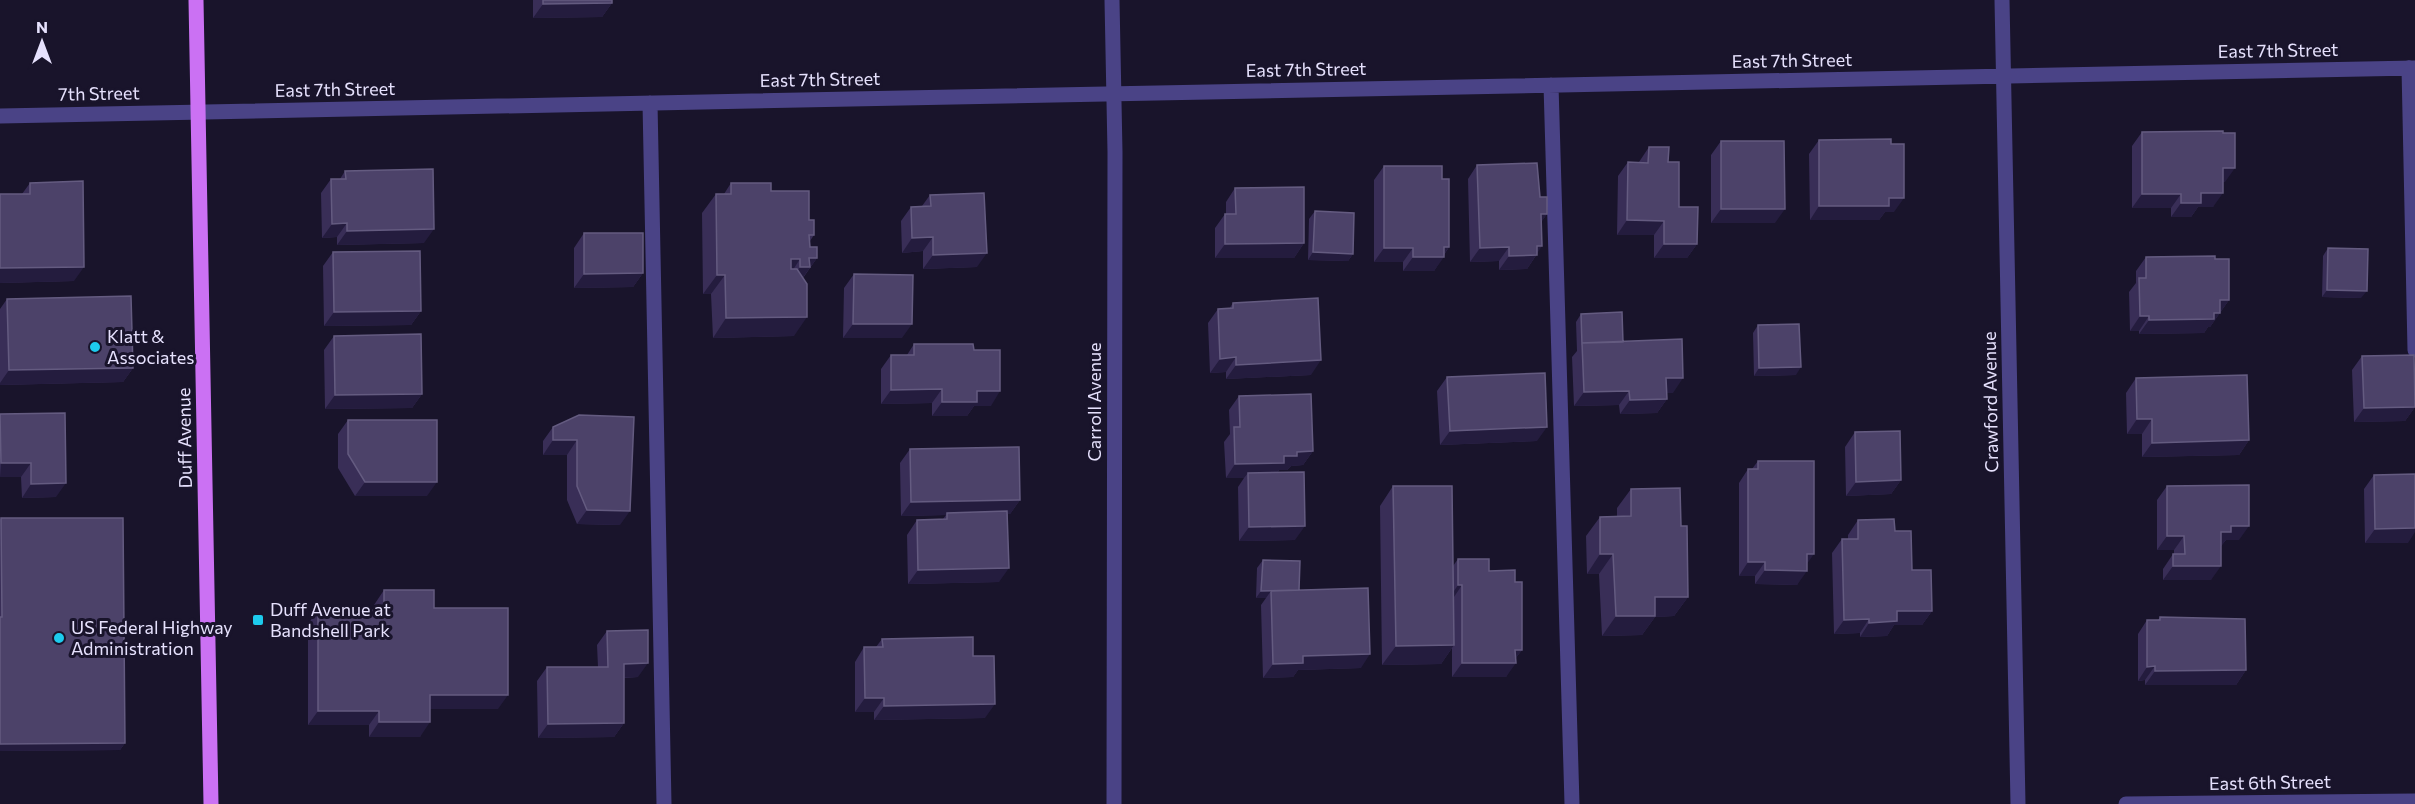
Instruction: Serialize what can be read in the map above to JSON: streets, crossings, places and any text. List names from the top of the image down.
{
  "streets": {
    "main road": ["Duff Avenue"],
    "street": [
      "East 7th Street",
      "7th Street",
      "Carroll Avenue",
      "Crawford Avenue",
      "East 6th Street"
    ]
  },
  "crossings": [
    ["East 7th Street", "7th Street"],
    ["East 7th Street", "Carroll Avenue"],
    ["East 7th Street", "Crawford Avenue"],
    ["East 7th Street", "Duff Avenue"],
    ["7th Street", "Duff Avenue"]
  ],
  "places": {
    "other": ["Klatt & Associates", "US Federal Highway Administration"],
    "transit": ["Duff Avenue at Bandshell Park"]
  },
  "north": "top"
}
